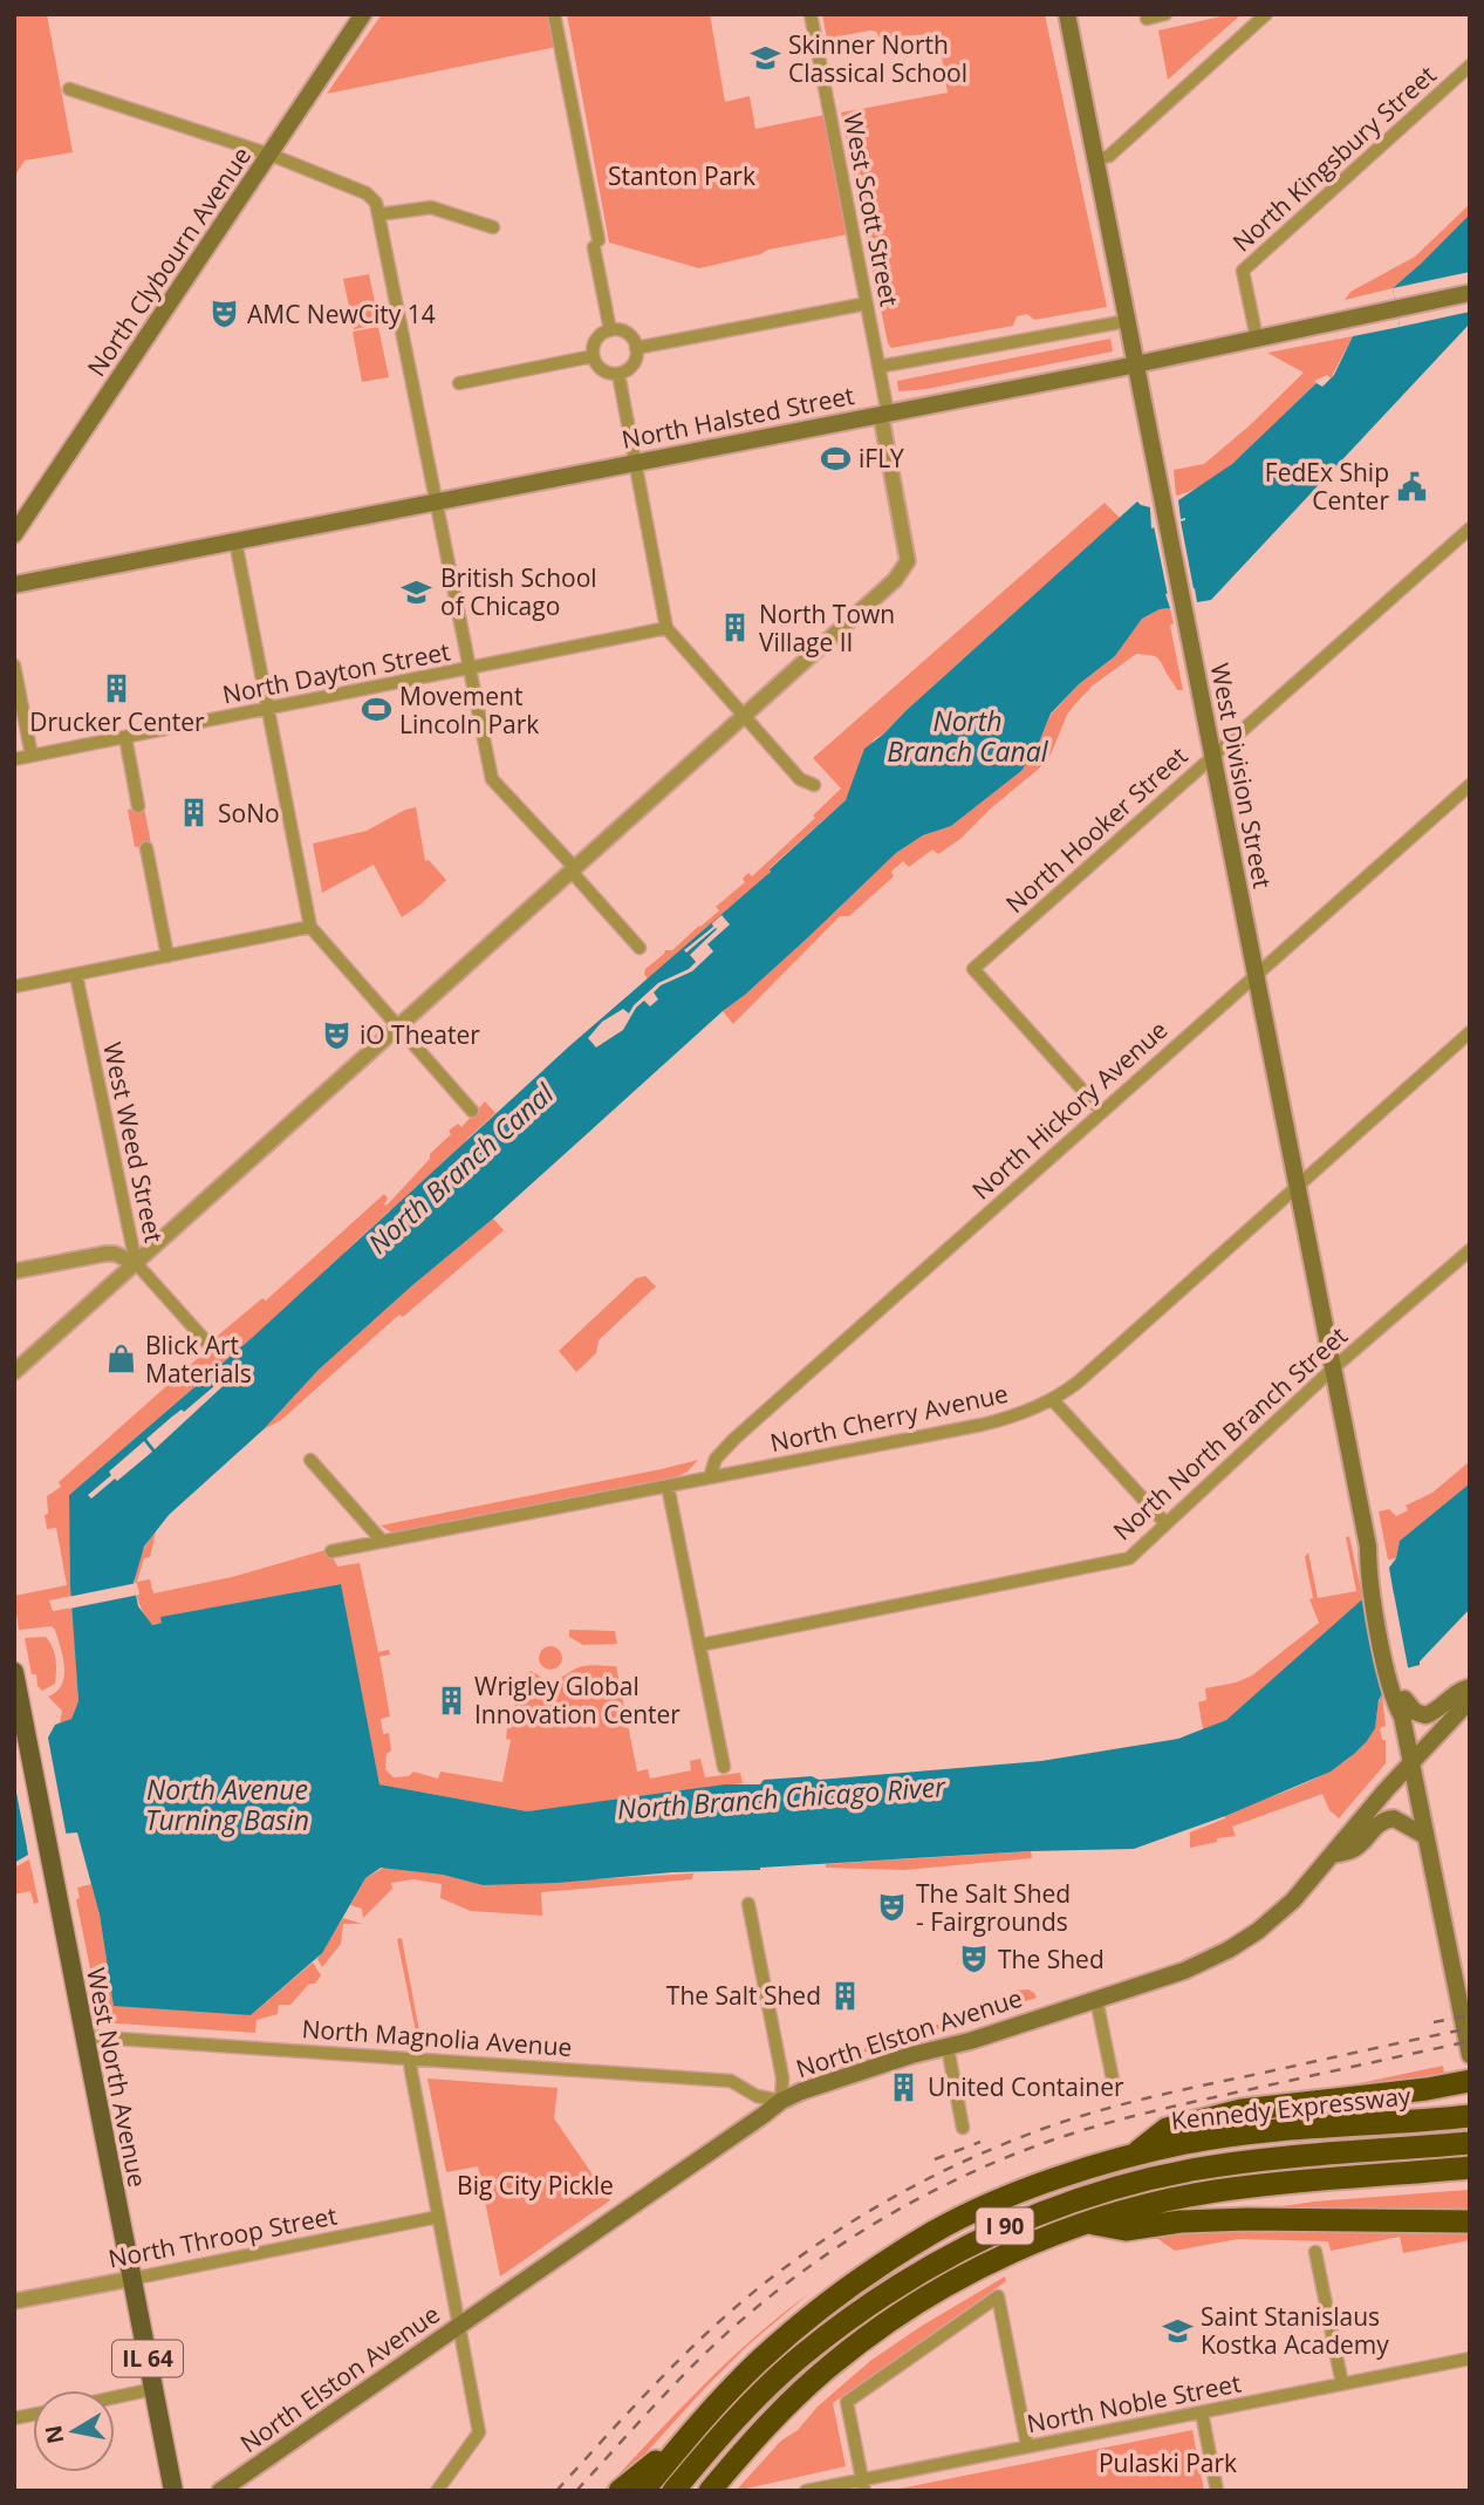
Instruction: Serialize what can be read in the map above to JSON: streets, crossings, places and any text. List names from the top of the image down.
{
  "streets": {
    "highway": ["Kennedy Expressway", "I 90"],
    "main road": [
      "North Clybourn Avenue",
      "North Halsted Street",
      "West Division Street",
      "North Elston Avenue",
      "West North Avenue",
      "IL 64"
    ],
    "street": [
      "North Kingsbury Street",
      "West Scott Street",
      "North Dayton Street",
      "North Hooker Street",
      "North Hickory Avenue",
      "West Weed Street",
      "North Cherry Avenue",
      "North North Branch Street",
      "North Magnolia Avenue",
      "North Throop Street",
      "North Noble Street"
    ]
  },
  "crossings": [
    ["North Kingsbury Street", "North Halsted Street"],
    ["West Scott Street", "North Halsted Street"],
    ["North Halsted Street", "West Division Street"],
    ["West Division Street", "North Hooker Street"],
    ["West Division Street", "North Hickory Avenue"],
    ["West Division Street", "North Cherry Avenue"],
    ["West Division Street", "North North Branch Street"],
    ["West Division Street", "North Elston Avenue"],
    ["North Hooker Street", "North Hickory Avenue"],
    ["North Hickory Avenue", "North Cherry Avenue"],
    ["North Elston Avenue", "North Magnolia Avenue"],
    ["North Magnolia Avenue", "West North Avenue"],
    ["West North Avenue", "North Throop Street"]
  ],
  "water": ["North Branch Canal", "North Avenue Turning Basin", "North Branch Chicago River"],
  "parks": ["Stanton Park", "Big City Pickle", "Pulaski Park"],
  "places": {
    "school or university": ["Skinner North Classical School", "British School of Chicago", "Saint Stanislaus Kostka Academy"],
    "theatre": [
      "AMC NewCity 14",
      "iO Theater",
      "The Salt Shed - Fairgrounds",
      "The Shed"
    ],
    "sports": ["iFLY", "Movement Lincoln Park"],
    "public building": ["FedEx Ship Center"],
    "building": [
      "North Town Village II",
      "Drucker Center",
      "SoNo",
      "Wrigley Global Innovation Center",
      "The Salt Shed",
      "United Container"
    ],
    "shop": ["Blick Art Materials"]
  },
  "north": "left"
}
